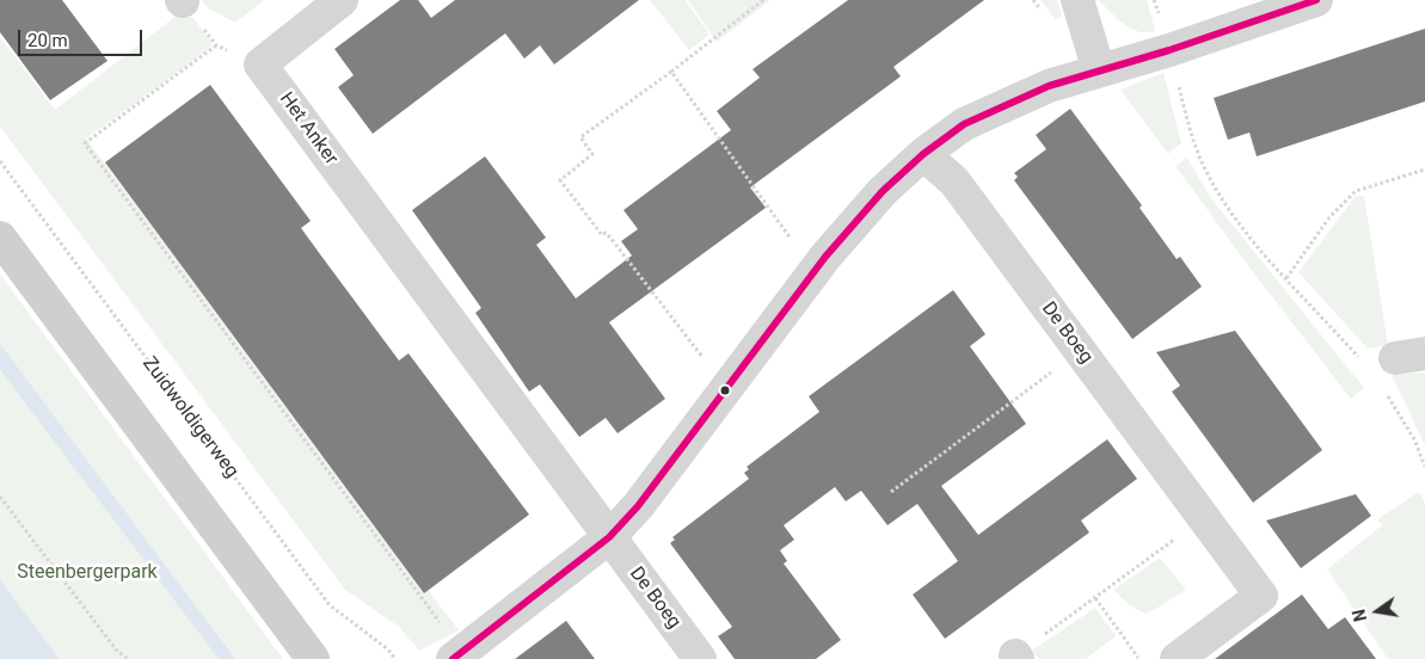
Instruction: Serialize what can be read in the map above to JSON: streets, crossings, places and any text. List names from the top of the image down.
{
  "streets": {
    "street": ["Het Anker", "De Boeg"],
    "path": ["Zuidwoldigerweg"]
  },
  "crossings": [
    ["Het Anker", "De Boeg"]
  ],
  "parks": ["Steenbergerpark"],
  "scale_bar": "20 m",
  "north": "left"
}
